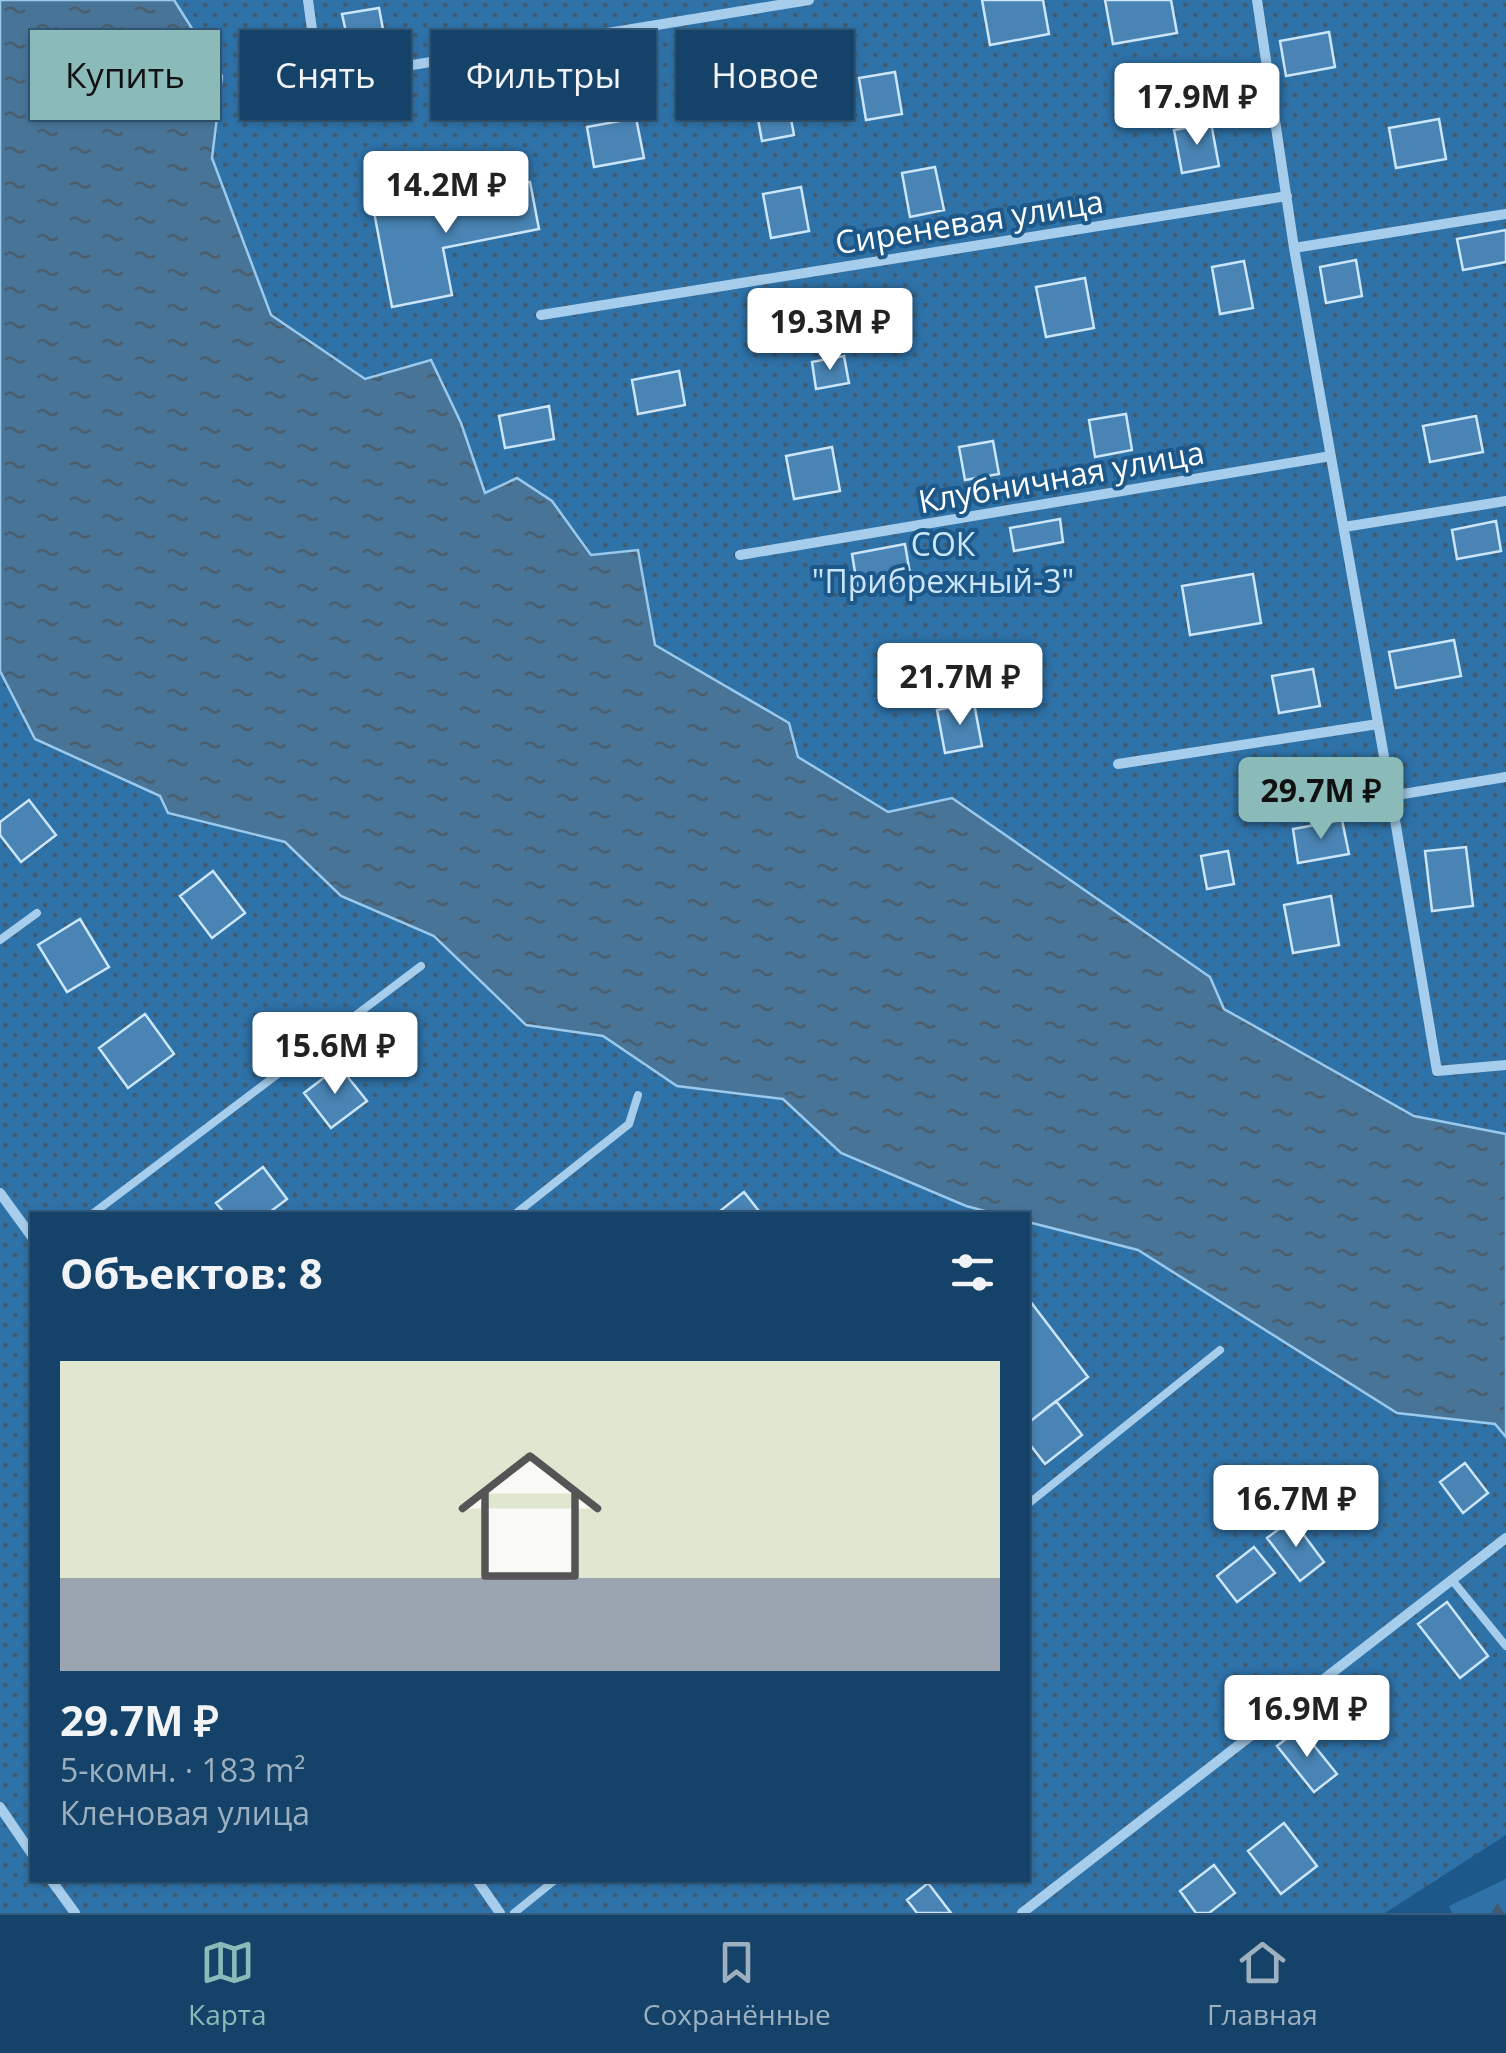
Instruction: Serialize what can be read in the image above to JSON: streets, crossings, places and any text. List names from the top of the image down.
{
  "streets": {
    "street": ["Сиреневая улица", "Клубничная улица"]
  },
  "parks": ["СОК \"Прибрежный-3\""],
  "page": {
    "chip": [
      "Купить",
      "Снять",
      "Фильтры",
      "Новое"
    ],
    "price": [
      "17.9M ₽",
      "14.2M ₽",
      "19.3M ₽",
      "21.7M ₽",
      "29.7M ₽",
      "15.6M ₽",
      "16.7M ₽",
      "16.9M ₽"
    ],
    "heading": "Объектов: 8",
    "list": [
      {
        "name": "29.7M ₽",
        "note": "5-комн. · 183 m² · Кленовая улица"
      }
    ],
    "tabs": ["Карта", "Сохранённые", "Главная"]
  }
}
